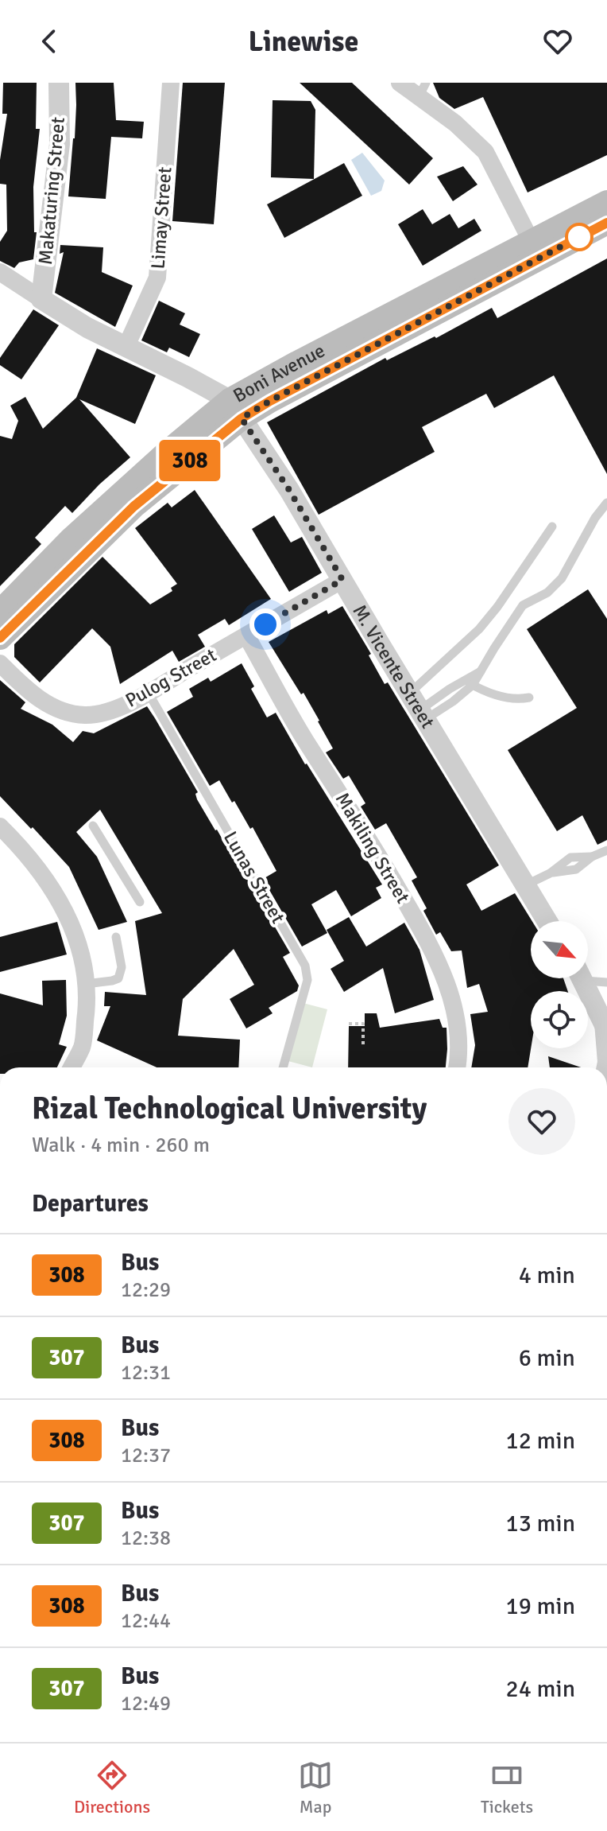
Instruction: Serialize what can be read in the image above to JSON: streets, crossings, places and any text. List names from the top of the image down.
{
  "streets": {
    "main road": ["Boni Avenue"],
    "street": [
      "Makaturing Street",
      "Limay Street",
      "M. Vicente Street",
      "Pulog Street",
      "Makiling Street"
    ],
    "lane": ["Lunas Street"]
  },
  "crossings": [
    ["Makaturing Street", "M. Vicente Street"],
    ["Limay Street", "M. Vicente Street"],
    ["Boni Avenue", "M. Vicente Street"],
    ["M. Vicente Street", "Pulog Street"],
    ["Pulog Street", "Makiling Street"],
    ["Pulog Street", "Lunas Street"]
  ],
  "lines": ["bus line 308"],
  "north": "bottom right",
  "page": {
    "header": "Linewise",
    "on_map": "308",
    "heading": [
      ["Rizal Technological University", "Walk · 4 min · 260 m"],
      "Departures"
    ],
    "list": [
      {
        "mark": "308",
        "name": "Bus",
        "note": "12:29",
        "value": "4 min"
      },
      {
        "mark": "307",
        "name": "Bus",
        "note": "12:31",
        "value": "6 min"
      },
      {
        "mark": "308",
        "name": "Bus",
        "note": "12:37",
        "value": "12 min"
      },
      {
        "mark": "307",
        "name": "Bus",
        "note": "12:38",
        "value": "13 min"
      },
      {
        "mark": "308",
        "name": "Bus",
        "note": "12:44",
        "value": "19 min"
      },
      {
        "mark": "307",
        "name": "Bus",
        "note": "12:49",
        "value": "24 min"
      }
    ],
    "tabs": ["Directions", "Map", "Tickets"]
  }
}
